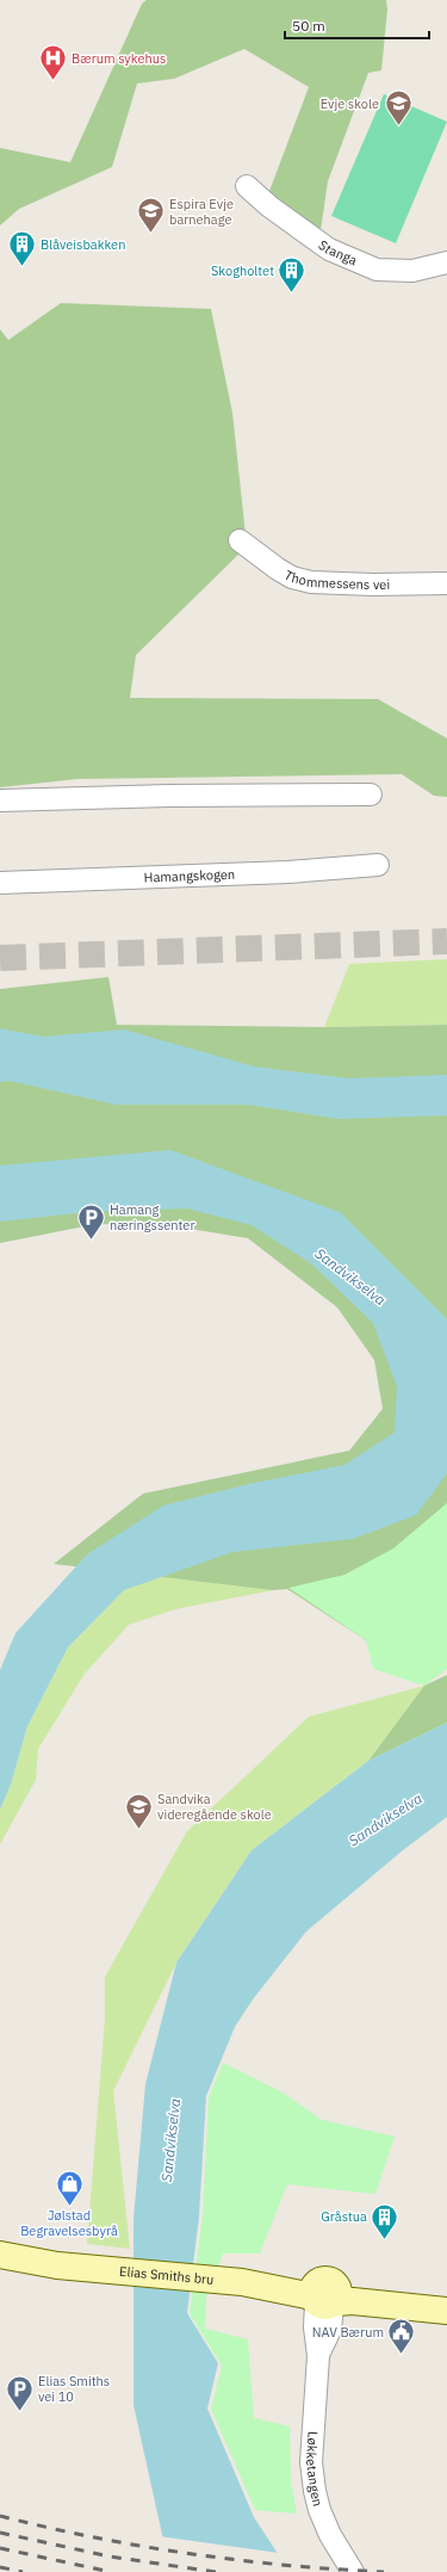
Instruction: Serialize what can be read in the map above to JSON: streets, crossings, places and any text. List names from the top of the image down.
{
  "streets": {
    "main road": ["Elias Smiths bru"],
    "street": [
      "Stanga",
      "Thommessens vei",
      "Hamangskogen",
      "Løkketangen"
    ]
  },
  "crossings": [
    ["Elias Smiths bru", "Løkketangen"]
  ],
  "water": ["Sandvikselva"],
  "places": {
    "hospital": ["Bærum sykehus"],
    "school or university": ["Evje skole", "Espira Evje barnehage", "Sandvika videregående skole"],
    "building": ["Blåveisbakken", "Skogholtet", "Gråstua"],
    "parking": ["Hamang næringssenter", "Elias Smiths vei 10"],
    "shop": ["Jølstad Begravelsesbyrå"],
    "public building": ["NAV Bærum"]
  },
  "scale_bar": "50 m"
}
